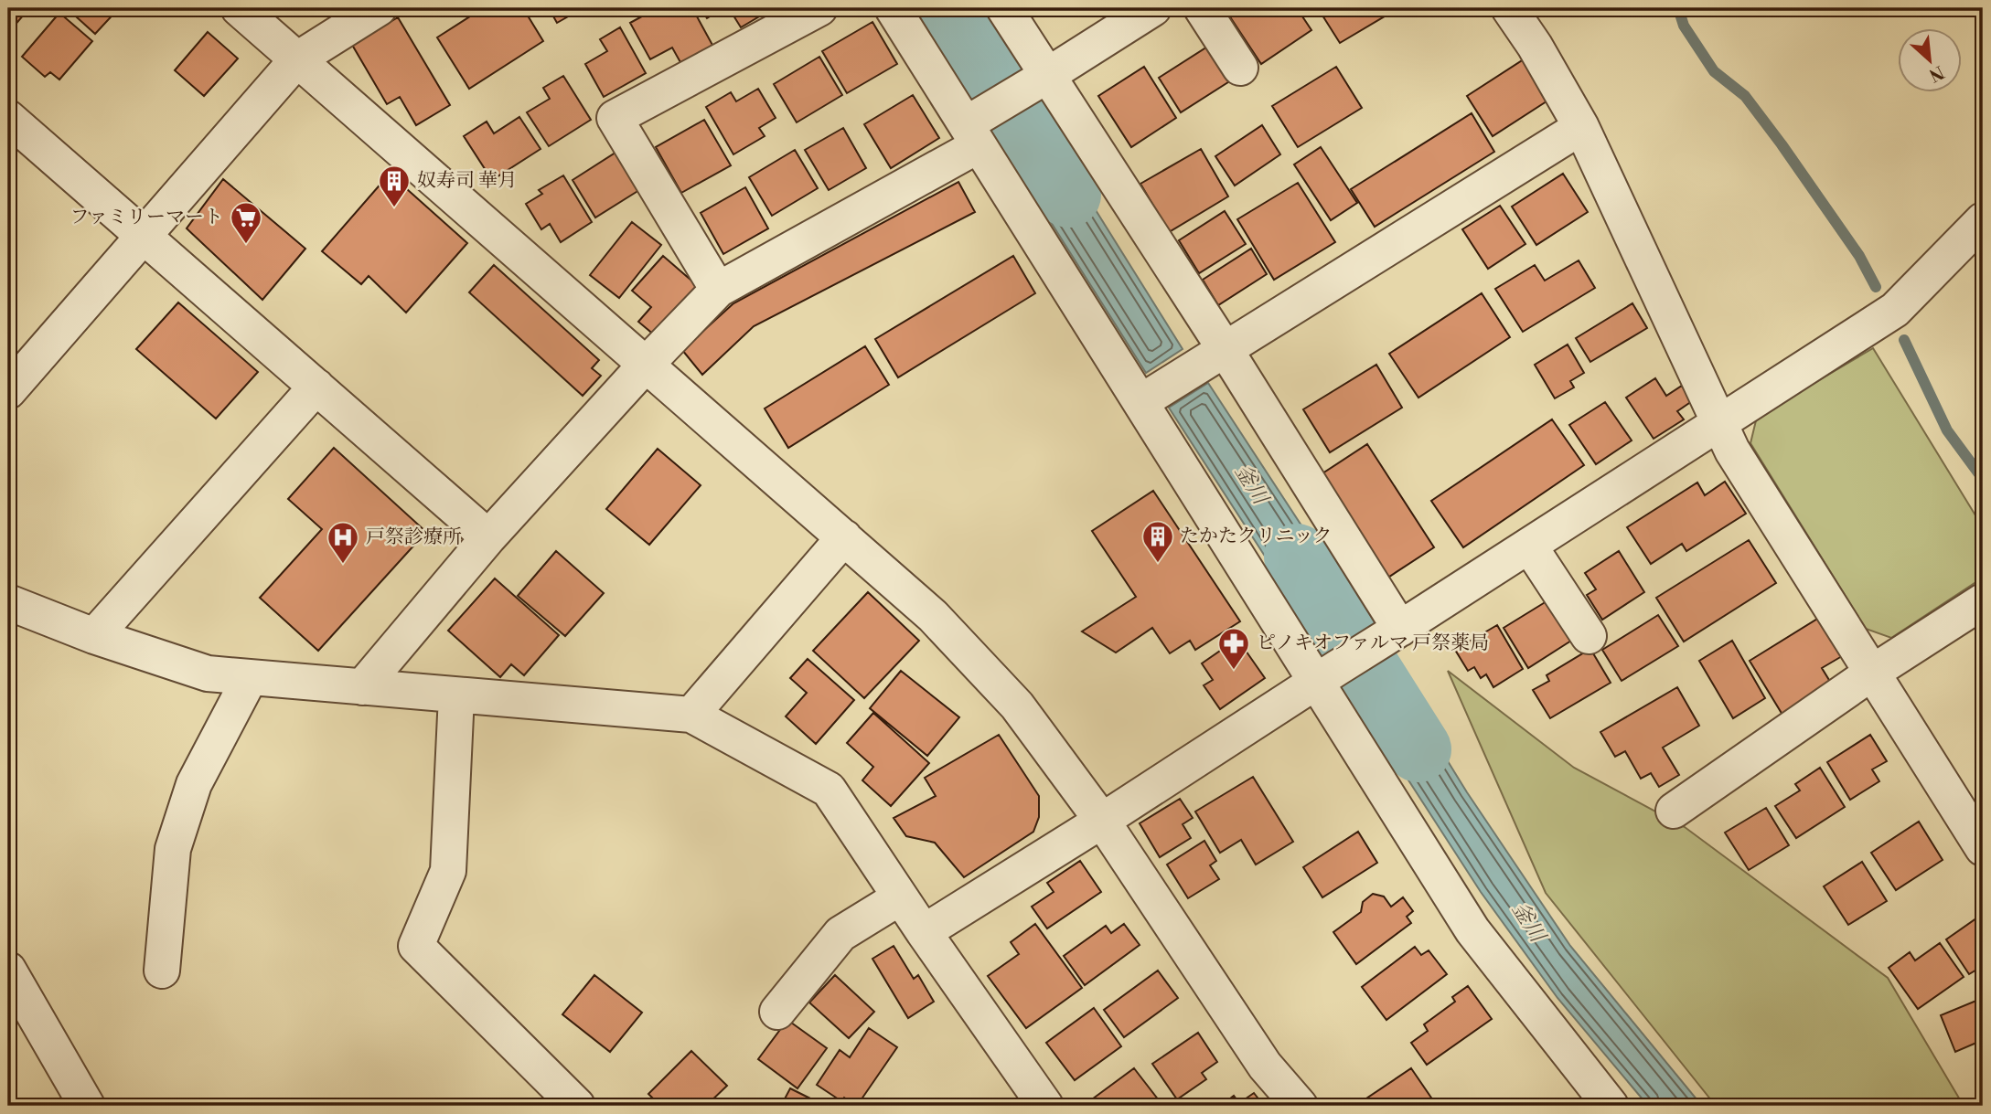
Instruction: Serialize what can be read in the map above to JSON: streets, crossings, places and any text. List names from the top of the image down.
{
  "water": ["釜川"],
  "places": {
    "building": ["奴寿司 華月", "たかたクリニック"],
    "supermarket": ["ファミリーマート"],
    "hospital": ["戸祭診療所"],
    "pharmacy": ["ピノキオファルマ 戸祭薬局"]
  },
  "north": "bottom right"
}
